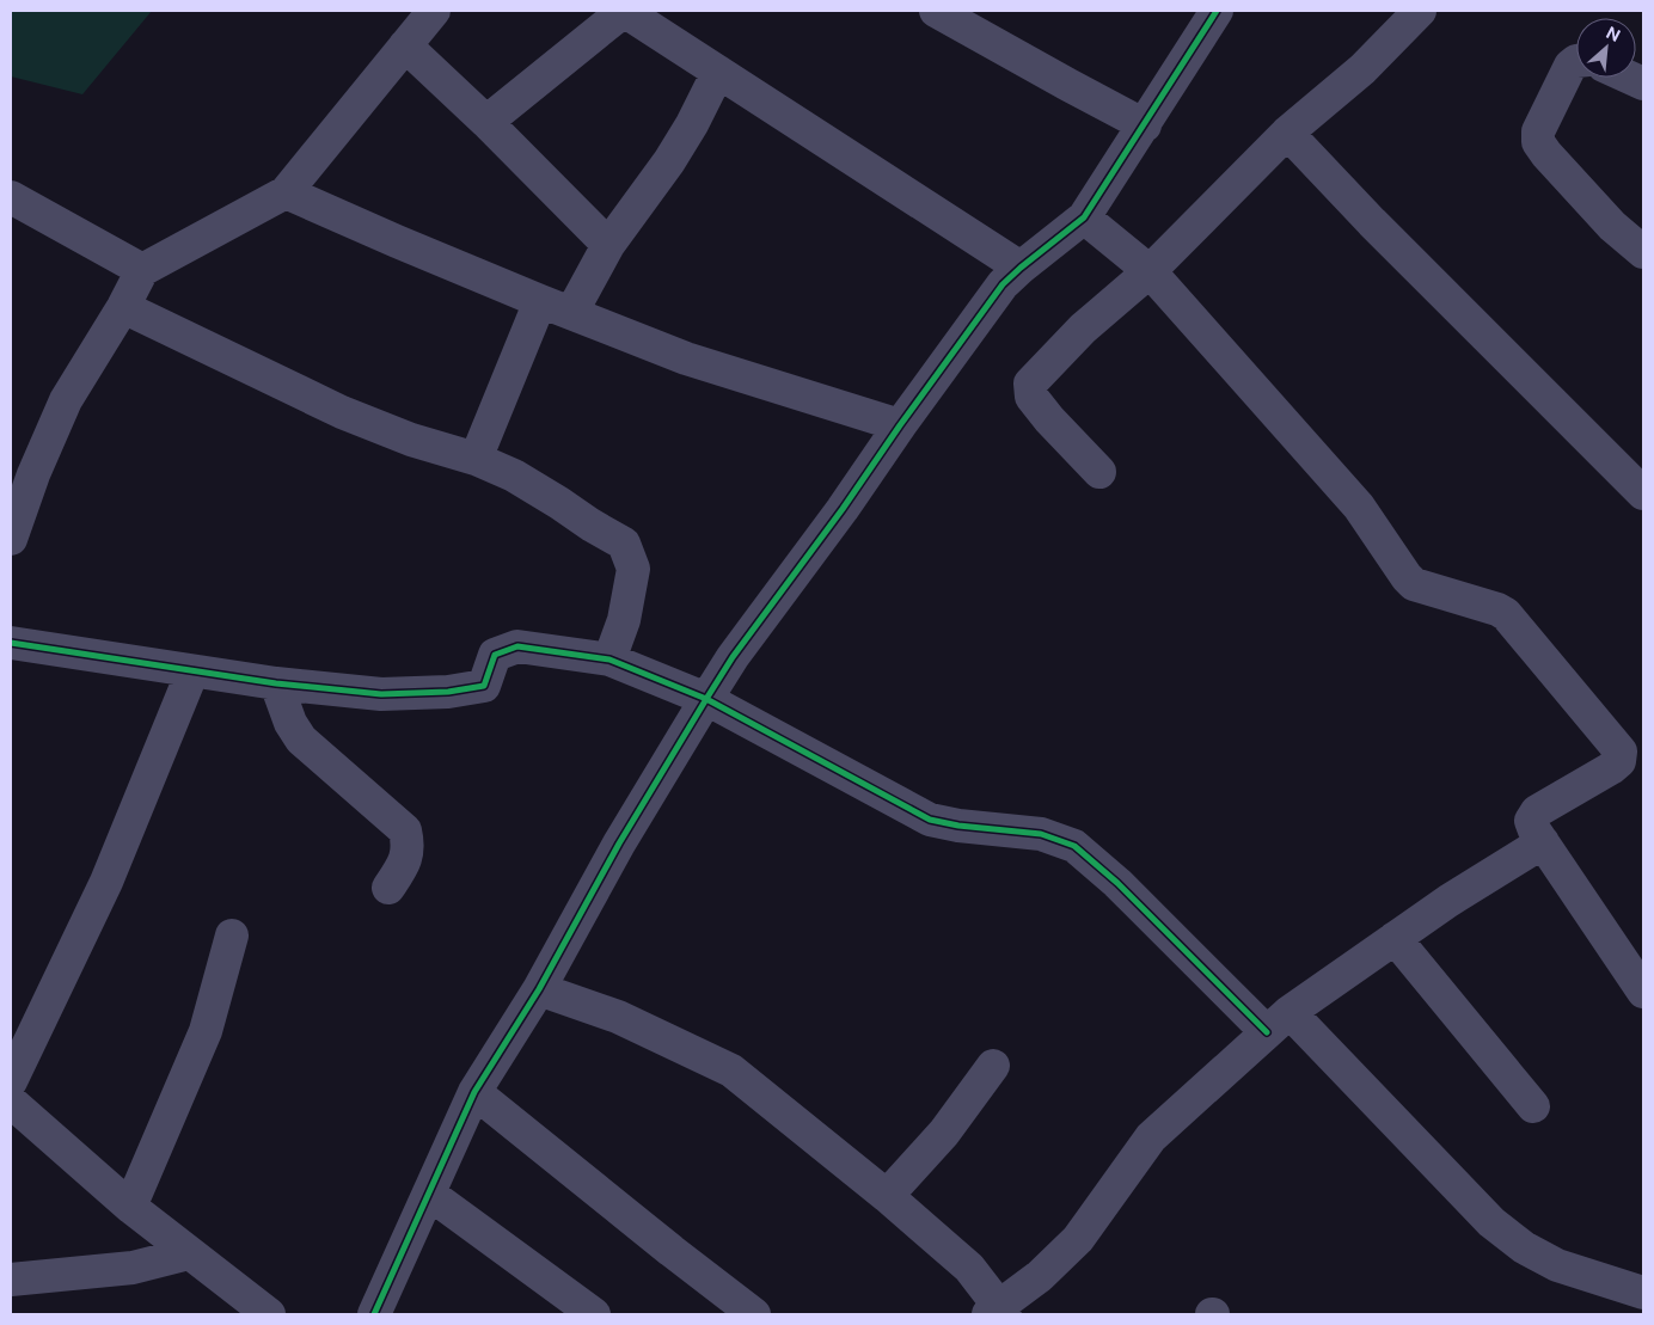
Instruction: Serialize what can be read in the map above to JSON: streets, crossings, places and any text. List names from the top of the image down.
{
  "north": "top right"
}
